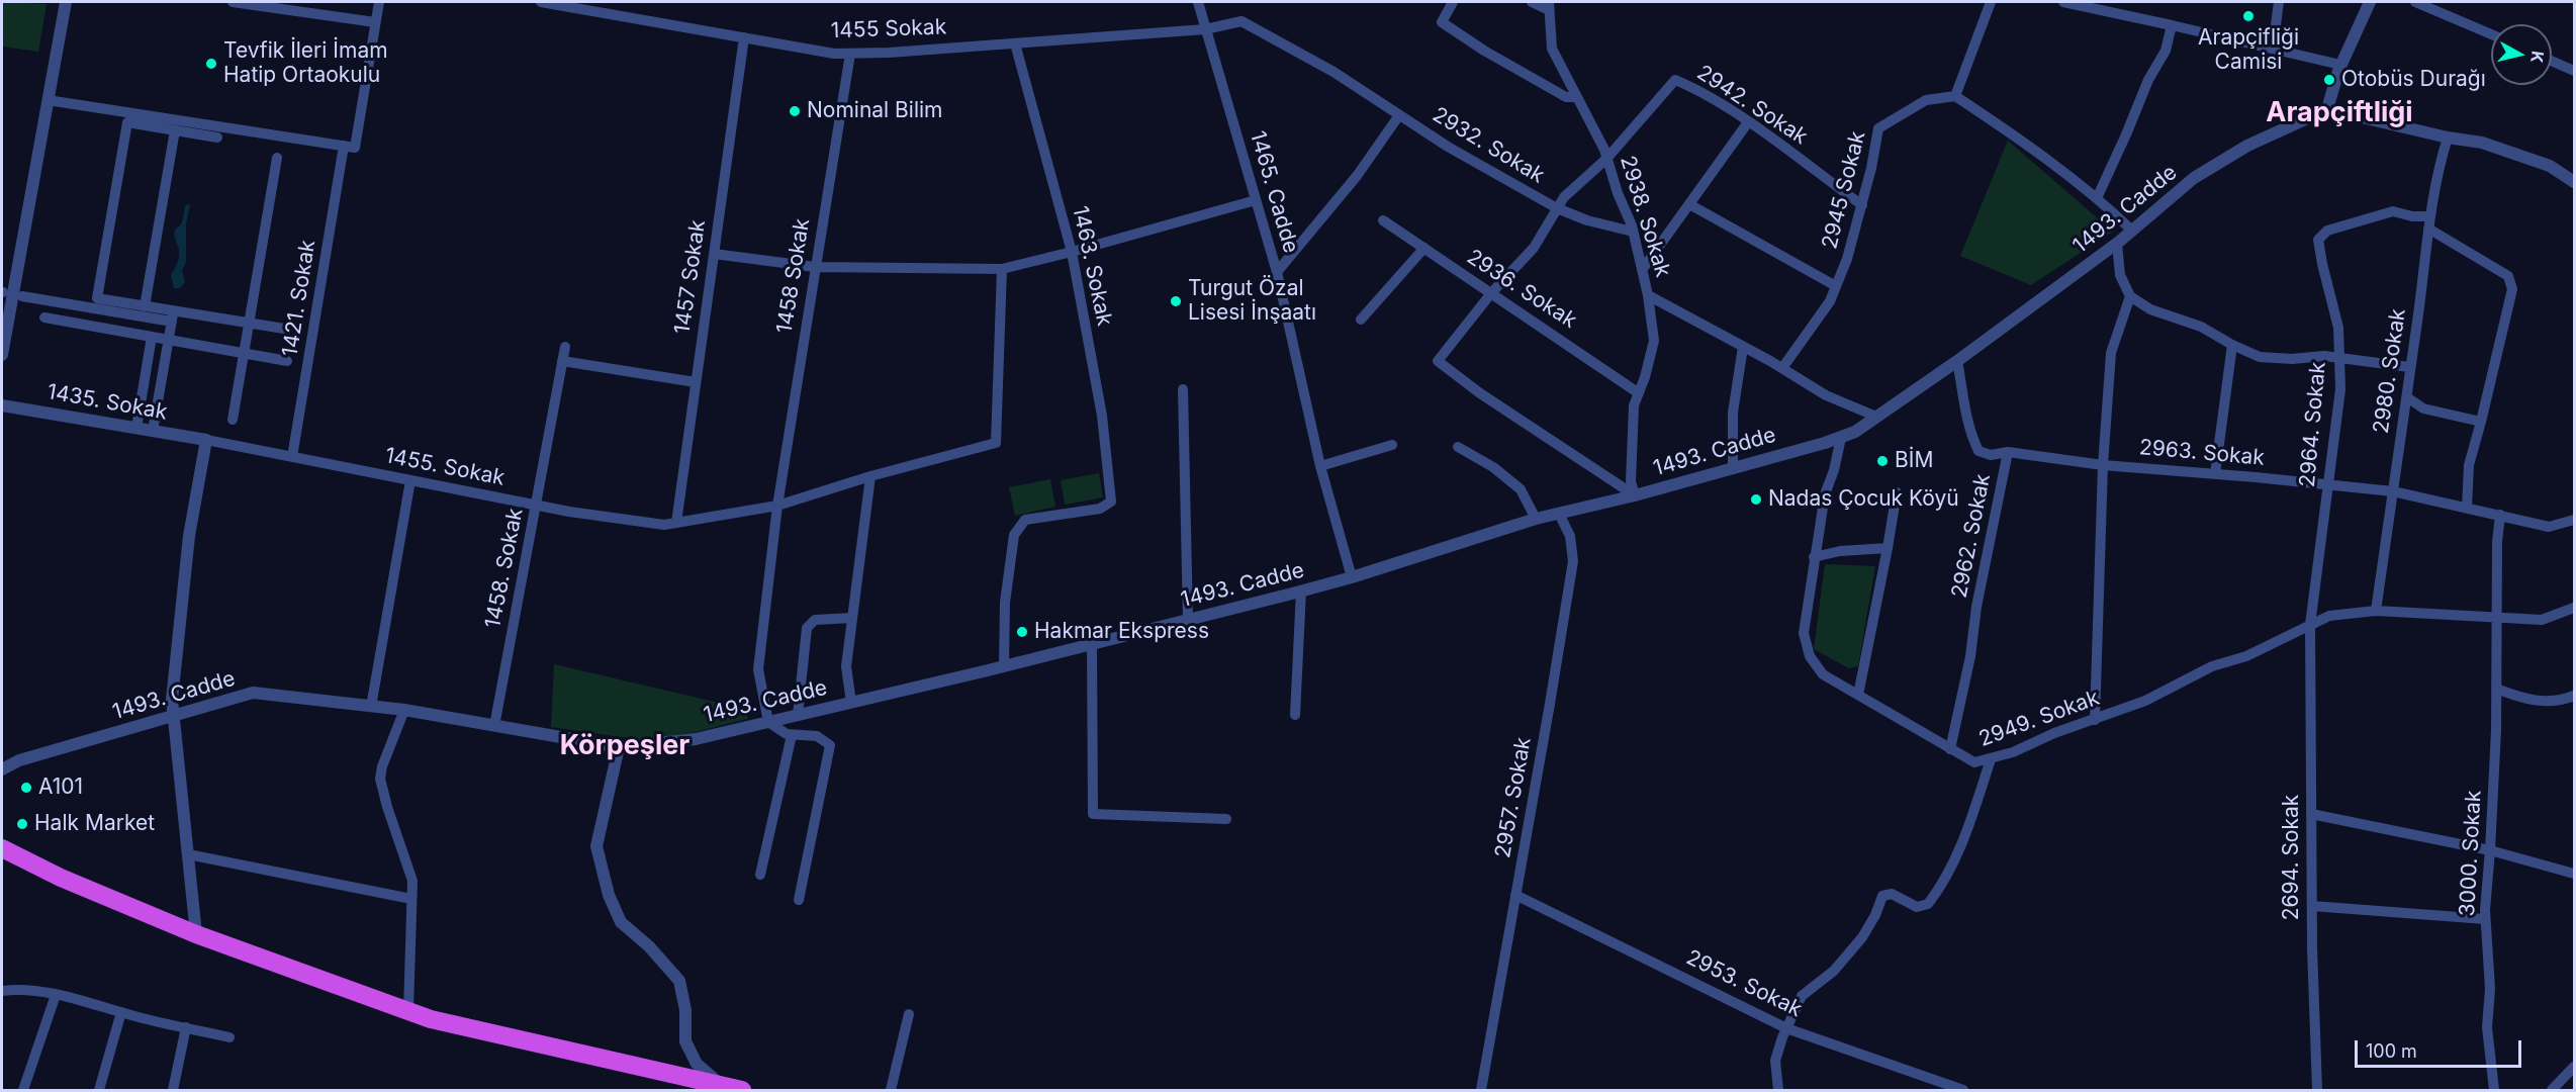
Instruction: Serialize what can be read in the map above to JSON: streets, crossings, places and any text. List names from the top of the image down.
{
  "streets": {
    "street": [
      "1455 Sokak",
      "2942. Sokak",
      "2932. Sokak",
      "2945 Sokak",
      "1465. Cadde",
      "1493. Cadde",
      "2938. Sokak",
      "1463. Sokak",
      "1458 Sokak",
      "1457 Sokak",
      "2936. Sokak",
      "1421. Sokak",
      "2980. Sokak",
      "1435. Sokak",
      "2964. Sokak",
      "2963. Sokak",
      "1455. Sokak",
      "2962. Sokak",
      "1458. Sokak",
      "2949. Sokak",
      "2957. Sokak",
      "3000. Sokak",
      "2694. Sokak",
      "2953. Sokak"
    ]
  },
  "crossings": [
    ["1455 Sokak", "2932. Sokak"],
    ["1455 Sokak", "1465. Cadde"],
    ["1455 Sokak", "1463. Sokak"],
    ["1455 Sokak", "1458 Sokak"],
    ["1455 Sokak", "1457 Sokak"],
    ["2942. Sokak", "2945 Sokak"],
    ["2942. Sokak", "2938. Sokak"],
    ["2932. Sokak", "1465. Cadde"],
    ["2932. Sokak", "2938. Sokak"],
    ["1465. Cadde", "1493. Cadde"],
    ["1493. Cadde", "2938. Sokak"],
    ["1493. Cadde", "1463. Sokak"],
    ["1493. Cadde", "1458 Sokak"],
    ["1493. Cadde", "2962. Sokak"],
    ["1493. Cadde", "1458. Sokak"],
    ["1493. Cadde", "2949. Sokak"],
    ["1493. Cadde", "2957. Sokak"],
    ["2938. Sokak", "2936. Sokak"],
    ["1458 Sokak", "1455. Sokak"],
    ["1457 Sokak", "1455. Sokak"],
    ["1421. Sokak", "1455. Sokak"],
    ["2980. Sokak", "2964. Sokak"],
    ["2980. Sokak", "2963. Sokak"],
    ["2980. Sokak", "2949. Sokak"],
    ["1435. Sokak", "1455. Sokak"],
    ["2964. Sokak", "2963. Sokak"],
    ["2964. Sokak", "2949. Sokak"],
    ["2964. Sokak", "2694. Sokak"],
    ["2963. Sokak", "2962. Sokak"],
    ["2963. Sokak", "3000. Sokak"],
    ["1455. Sokak", "1458. Sokak"],
    ["2962. Sokak", "2949. Sokak"],
    ["2949. Sokak", "3000. Sokak"],
    ["2949. Sokak", "2694. Sokak"],
    ["2957. Sokak", "2953. Sokak"]
  ],
  "districts": ["Arapçiftliği", "Körpeşler"],
  "places": [
    "Arapçifliği Camisi",
    "Tevfik İleri İmam Hatip Ortaokulu",
    "Otobüs Durağı",
    "Nominal Bilim",
    "Turgut Özal Lisesi İnşaatı",
    "BİM",
    "Nadas Çocuk Köyü",
    "Hakmar Ekspress",
    "A101",
    "Halk Market"
  ],
  "scale_bar": "100 m",
  "north": "right"
}
